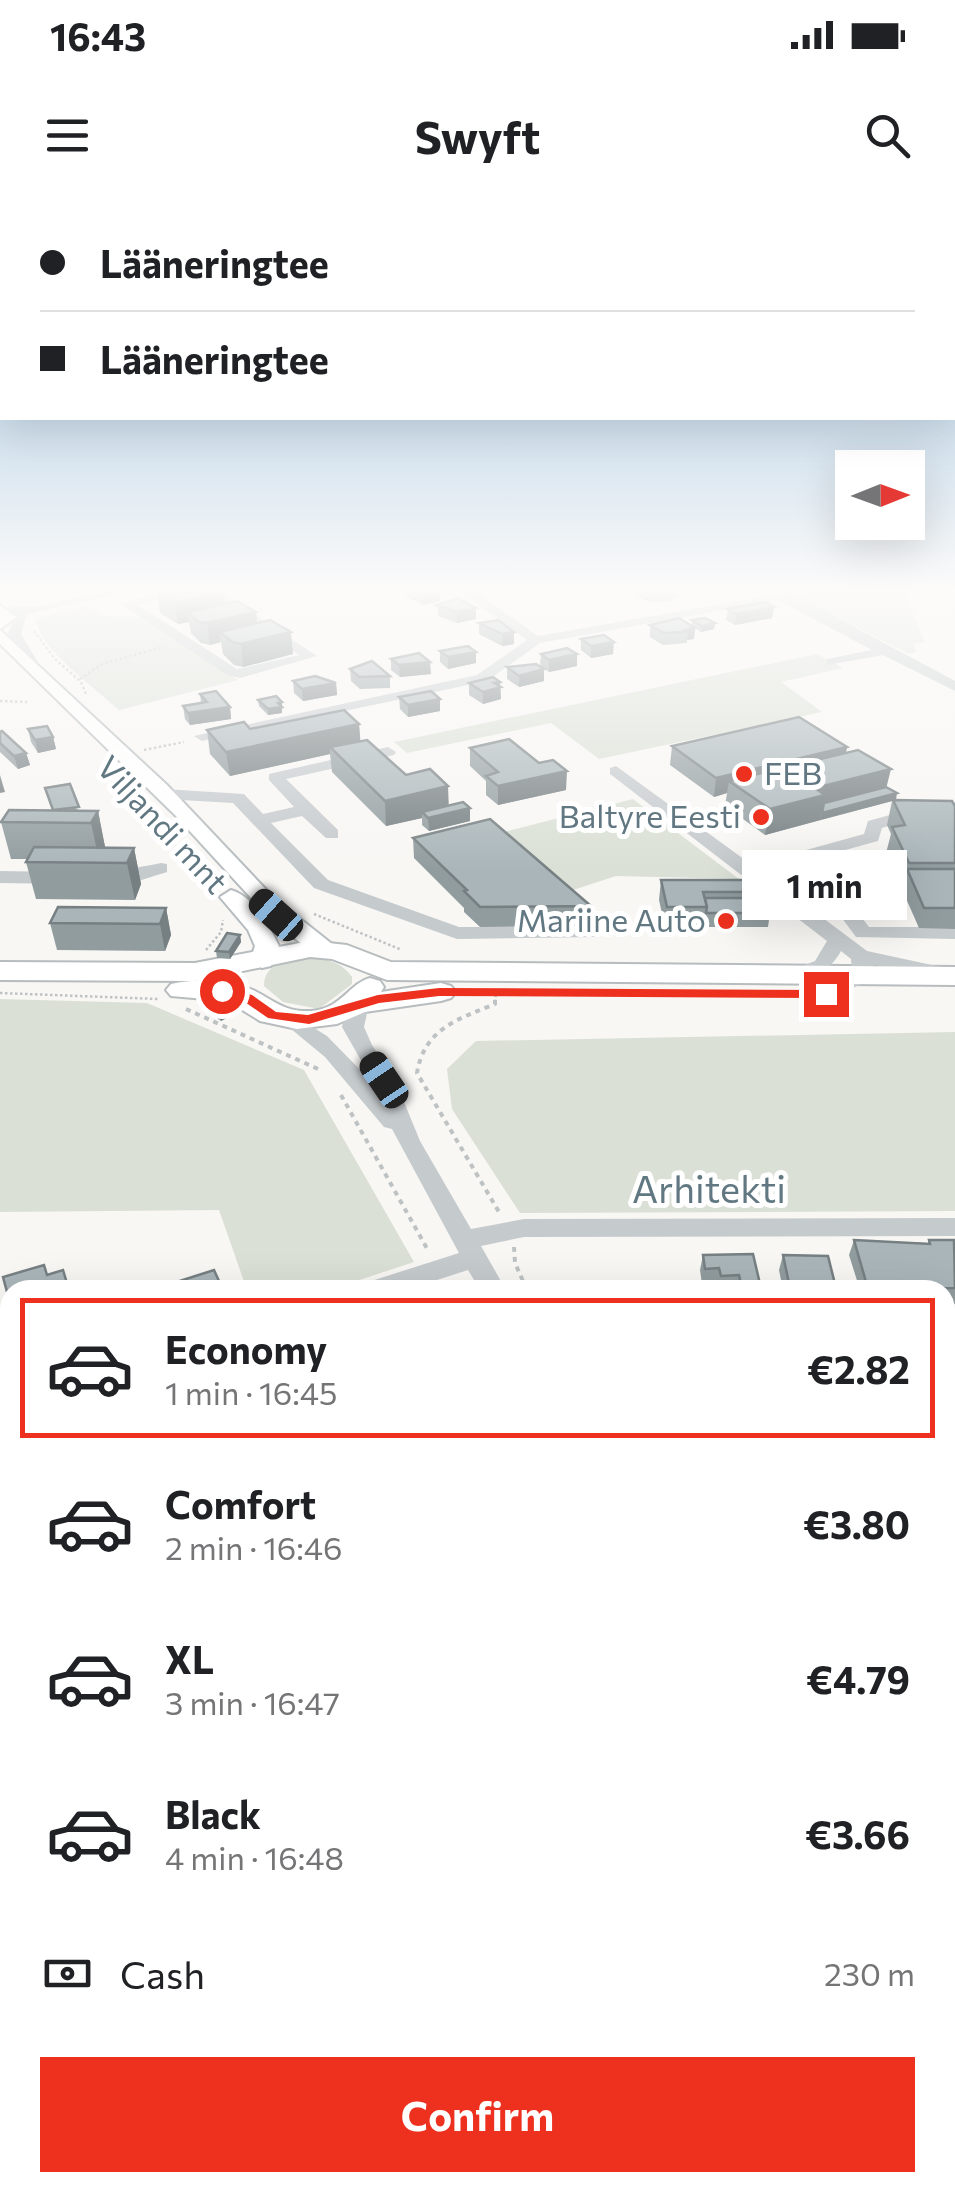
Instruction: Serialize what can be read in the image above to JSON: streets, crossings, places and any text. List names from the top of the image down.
{
  "streets": {
    "main road": ["Viljandi mnt"],
    "street": ["Arhitekti"]
  },
  "places": ["FEB", "Baltyre Eesti", "Mariine Auto"],
  "north": "right",
  "page": {
    "status": "16:43",
    "header": "Swyft",
    "banner": ["Lääneringtee", "Lääneringtee"],
    "bubble": "1 min",
    "list": [
      {
        "name": "Economy",
        "note": "1 min · 16:45",
        "value": "€2.82"
      },
      {
        "name": "Comfort",
        "note": "2 min · 16:46",
        "value": "€3.80"
      },
      {
        "name": "XL",
        "note": "3 min · 16:47",
        "value": "€4.79"
      },
      {
        "name": "Black",
        "note": "4 min · 16:48",
        "value": "€3.66"
      }
    ],
    "pay": ["Cash", "230 m"],
    "buttons": "Confirm"
  }
}
